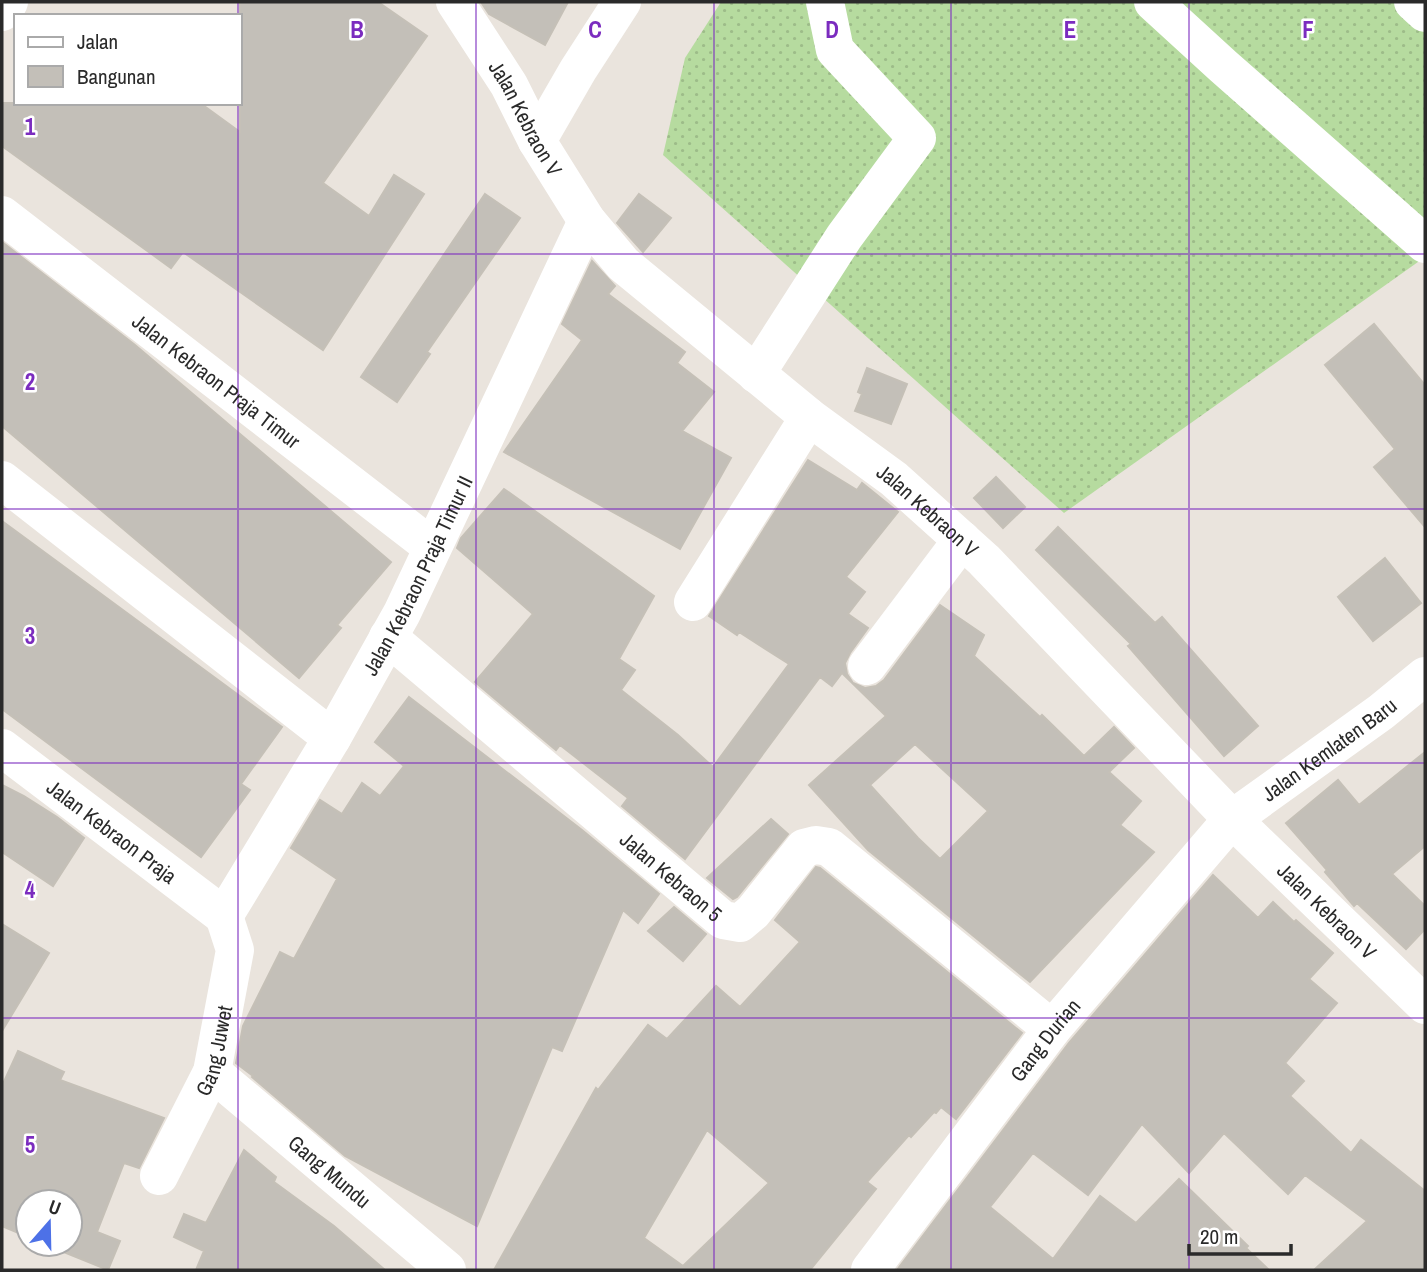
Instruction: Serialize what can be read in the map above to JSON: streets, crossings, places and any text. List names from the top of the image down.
{
  "streets": {
    "street": [
      "Jalan Kebraon V",
      "Jalan Kebraon Praja Timur",
      "Jalan Kebraon Praja Timur II",
      "Jalan Kemlaten Baru",
      "Jalan Kebraon Praja",
      "Jalan Kebraon 5",
      "Gang Durian",
      "Gang Juwet",
      "Gang Mundu"
    ]
  },
  "crossings": [
    ["Jalan Kebraon V", "Jalan Kebraon Praja Timur II"],
    ["Jalan Kebraon V", "Jalan Kemlaten Baru"],
    ["Jalan Kebraon V", "Gang Durian"],
    ["Jalan Kebraon Praja Timur", "Jalan Kebraon Praja Timur II"],
    ["Jalan Kebraon Praja Timur II", "Jalan Kebraon Praja"],
    ["Jalan Kebraon Praja Timur II", "Jalan Kebraon 5"],
    ["Jalan Kebraon Praja Timur II", "Gang Juwet"],
    ["Jalan Kemlaten Baru", "Gang Durian"],
    ["Jalan Kebraon Praja", "Gang Juwet"],
    ["Jalan Kebraon 5", "Gang Durian"],
    ["Gang Juwet", "Gang Mundu"]
  ],
  "legend": ["Jalan", "Bangunan"],
  "scale_bar": "20 m",
  "north": "top",
  "grid": {
    "columns": [
      "B",
      "C",
      "D",
      "E",
      "F"
    ],
    "rows": [
      "1",
      "2",
      "3",
      "4",
      "5"
    ]
  }
}
